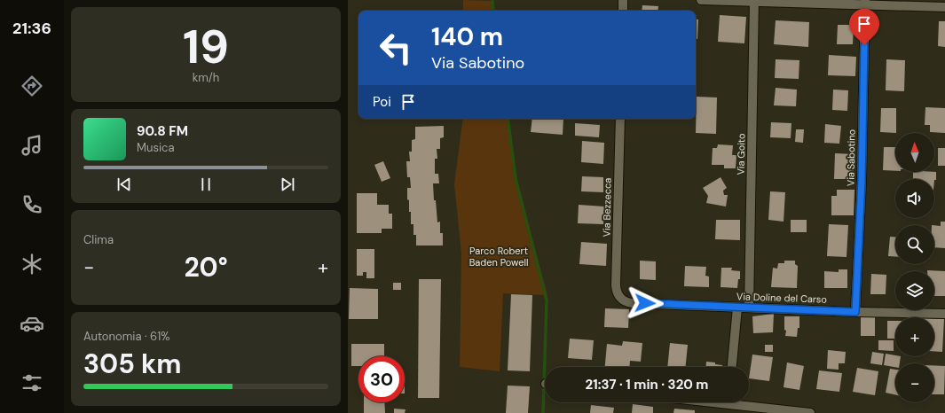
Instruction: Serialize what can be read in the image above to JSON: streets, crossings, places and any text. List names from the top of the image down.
{
  "streets": {
    "street": [
      "Via Goito",
      "Via Sabotino",
      "Via Bezzecca",
      "Via Doline del Carso"
    ]
  },
  "crossings": [
    ["Via Goito", "Via Doline del Carso"],
    ["Via Sabotino", "Via Doline del Carso"],
    ["Via Bezzecca", "Via Doline del Carso"]
  ],
  "parks": ["Parco Robert Baden Powell"],
  "north": "top",
  "page": {
    "tabs": "21:36",
    "tile": [
      ["19", "km/h"],
      "Clima",
      ["Autonomia · 61%", "305 km"]
    ],
    "turn": ["140 m", "Via Sabotino"],
    "then": "Poi",
    "song": ["90.8 FM", "Musica"],
    "map_buttons": ["+", "−"],
    "heat": ["−", "20°", "+"],
    "limit": "30",
    "trip": "21:37 · 1 min · 320 m"
  }
}
